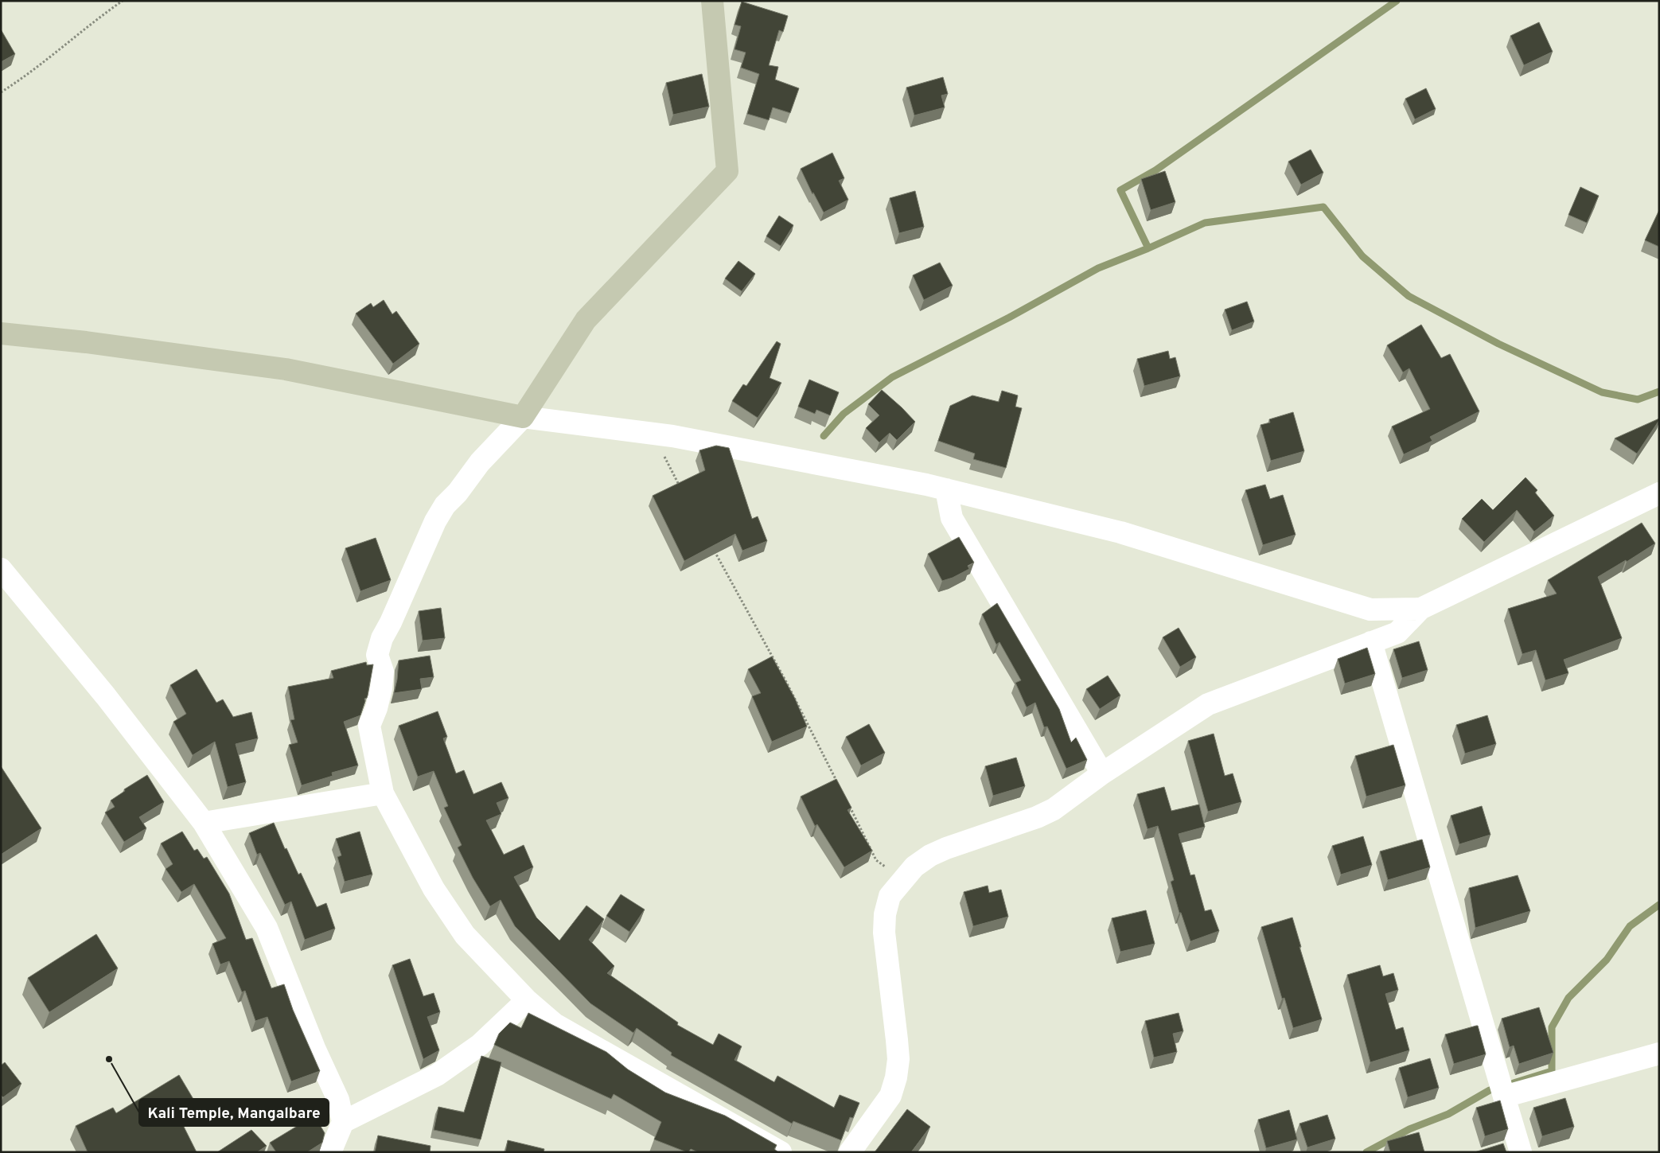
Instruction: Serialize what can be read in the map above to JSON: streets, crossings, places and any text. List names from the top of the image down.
{
  "places": ["Kali Temple, Mangalbare"]
}
